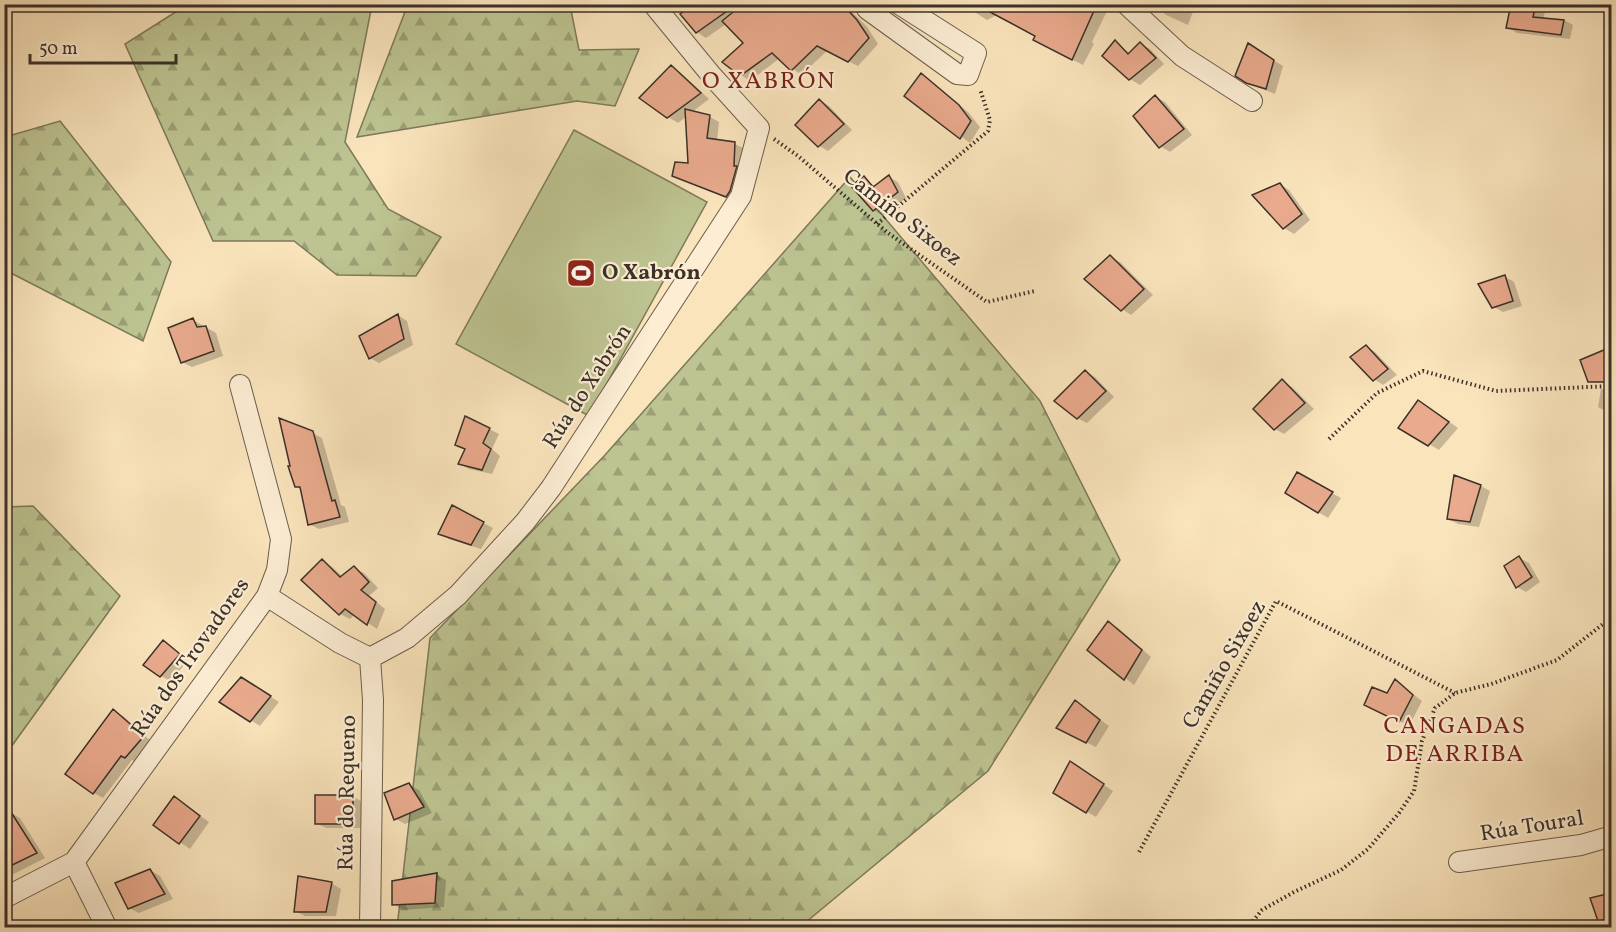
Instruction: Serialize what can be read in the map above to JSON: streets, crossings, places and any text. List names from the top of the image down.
{
  "streets": {
    "street": [
      "Rúa do Xabrón",
      "Rúa dos Trovadores",
      "Rúa do Requeno",
      "Rúa Toural"
    ],
    "path": ["Camiño Sixoez"]
  },
  "crossings": [
    ["Camiño Sixoez", "Rúa do Xabrón"],
    ["Rúa do Xabrón", "Rúa do Requeno"]
  ],
  "districts": ["O XABRÓN", "CANGADAS DE ARRIBA"],
  "places": {
    "sports": ["O Xabrón"]
  },
  "scale_bar": "50 m"
}
